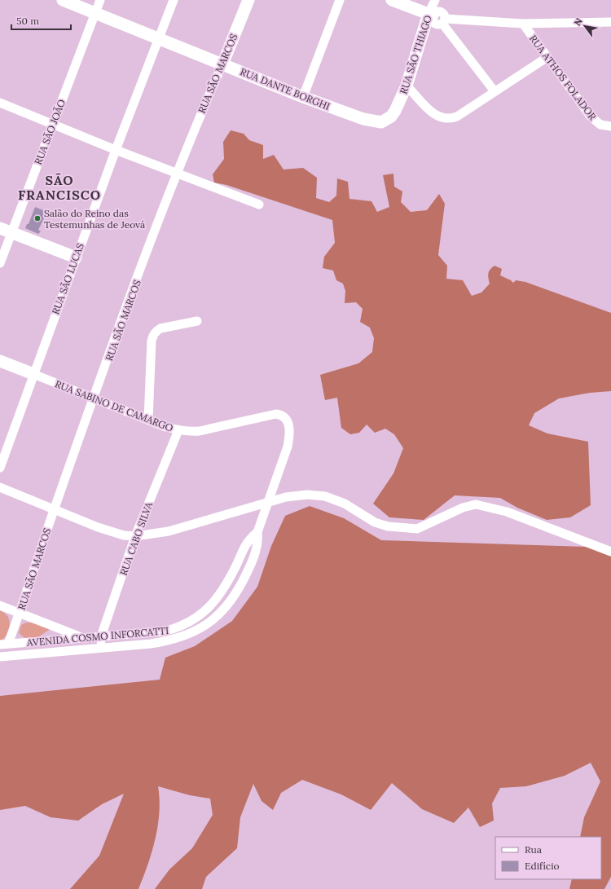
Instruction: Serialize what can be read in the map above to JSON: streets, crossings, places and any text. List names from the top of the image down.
{
  "streets": {
    "street": [
      "RUA SÃO THIAGO",
      "RUA SÃO MARCOS",
      "RUA ATHOS FOLADOR",
      "RUA DANTE BORGHI",
      "RUA SÃO JOÃO",
      "RUA SÃO LUCAS",
      "RUA SABINO DE CAMARGO",
      "RUA CABO SILVA",
      "AVENIDA COSMO INFORCATTI"
    ]
  },
  "crossings": [
    ["RUA SÃO THIAGO", "RUA DANTE BORGHI"],
    ["RUA SÃO MARCOS", "RUA DANTE BORGHI"],
    ["RUA SÃO MARCOS", "RUA SABINO DE CAMARGO"],
    ["RUA SÃO MARCOS", "AVENIDA COSMO INFORCATTI"],
    ["RUA DANTE BORGHI", "RUA SÃO JOÃO"],
    ["RUA DANTE BORGHI", "RUA SÃO LUCAS"],
    ["RUA SÃO LUCAS", "RUA SABINO DE CAMARGO"],
    ["RUA SABINO DE CAMARGO", "RUA CABO SILVA"],
    ["RUA CABO SILVA", "AVENIDA COSMO INFORCATTI"]
  ],
  "districts": ["SÃO FRANCISCO"],
  "places": ["Salão do Reino das Testemunhas de Jeová"],
  "legend": ["Rua", "Edifício"],
  "scale_bar": "50 m",
  "north": "top left"
}
